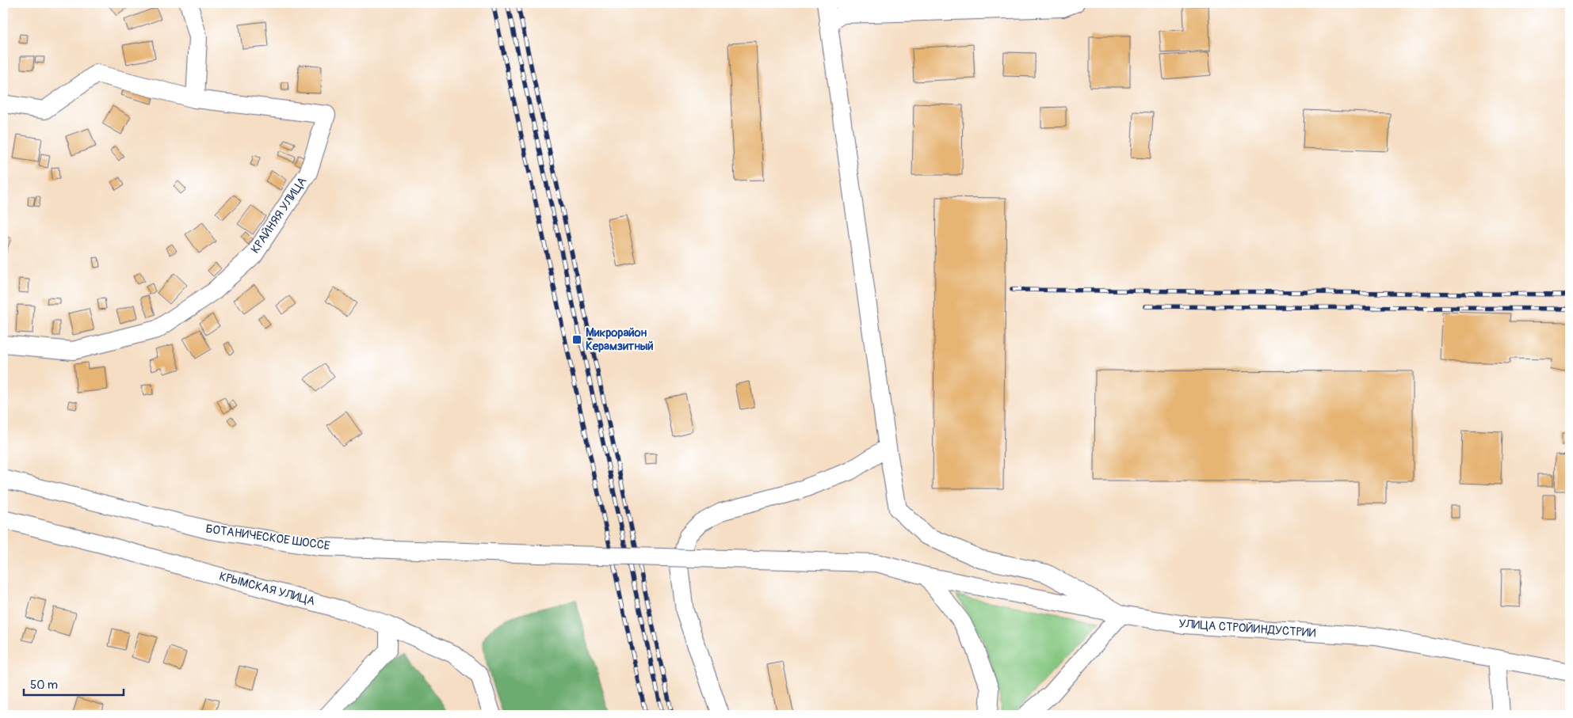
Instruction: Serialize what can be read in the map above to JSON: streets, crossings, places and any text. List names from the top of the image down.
{
  "streets": {
    "street": [
      "КРАЙНЯЯ УЛИЦА",
      "БОТАНИЧЕСКОЕ ШОССЕ",
      "КРЫМСКАЯ УЛИЦА",
      "УЛИЦА СТРОЙИНДУСТРИИ"
    ]
  },
  "crossings": [
    ["БОТАНИЧЕСКОЕ ШОССЕ", "УЛИЦА СТРОЙИНДУСТРИИ"]
  ],
  "places": {
    "transit": ["Микрорайон Керамзитный"]
  },
  "scale_bar": "50 m"
}
